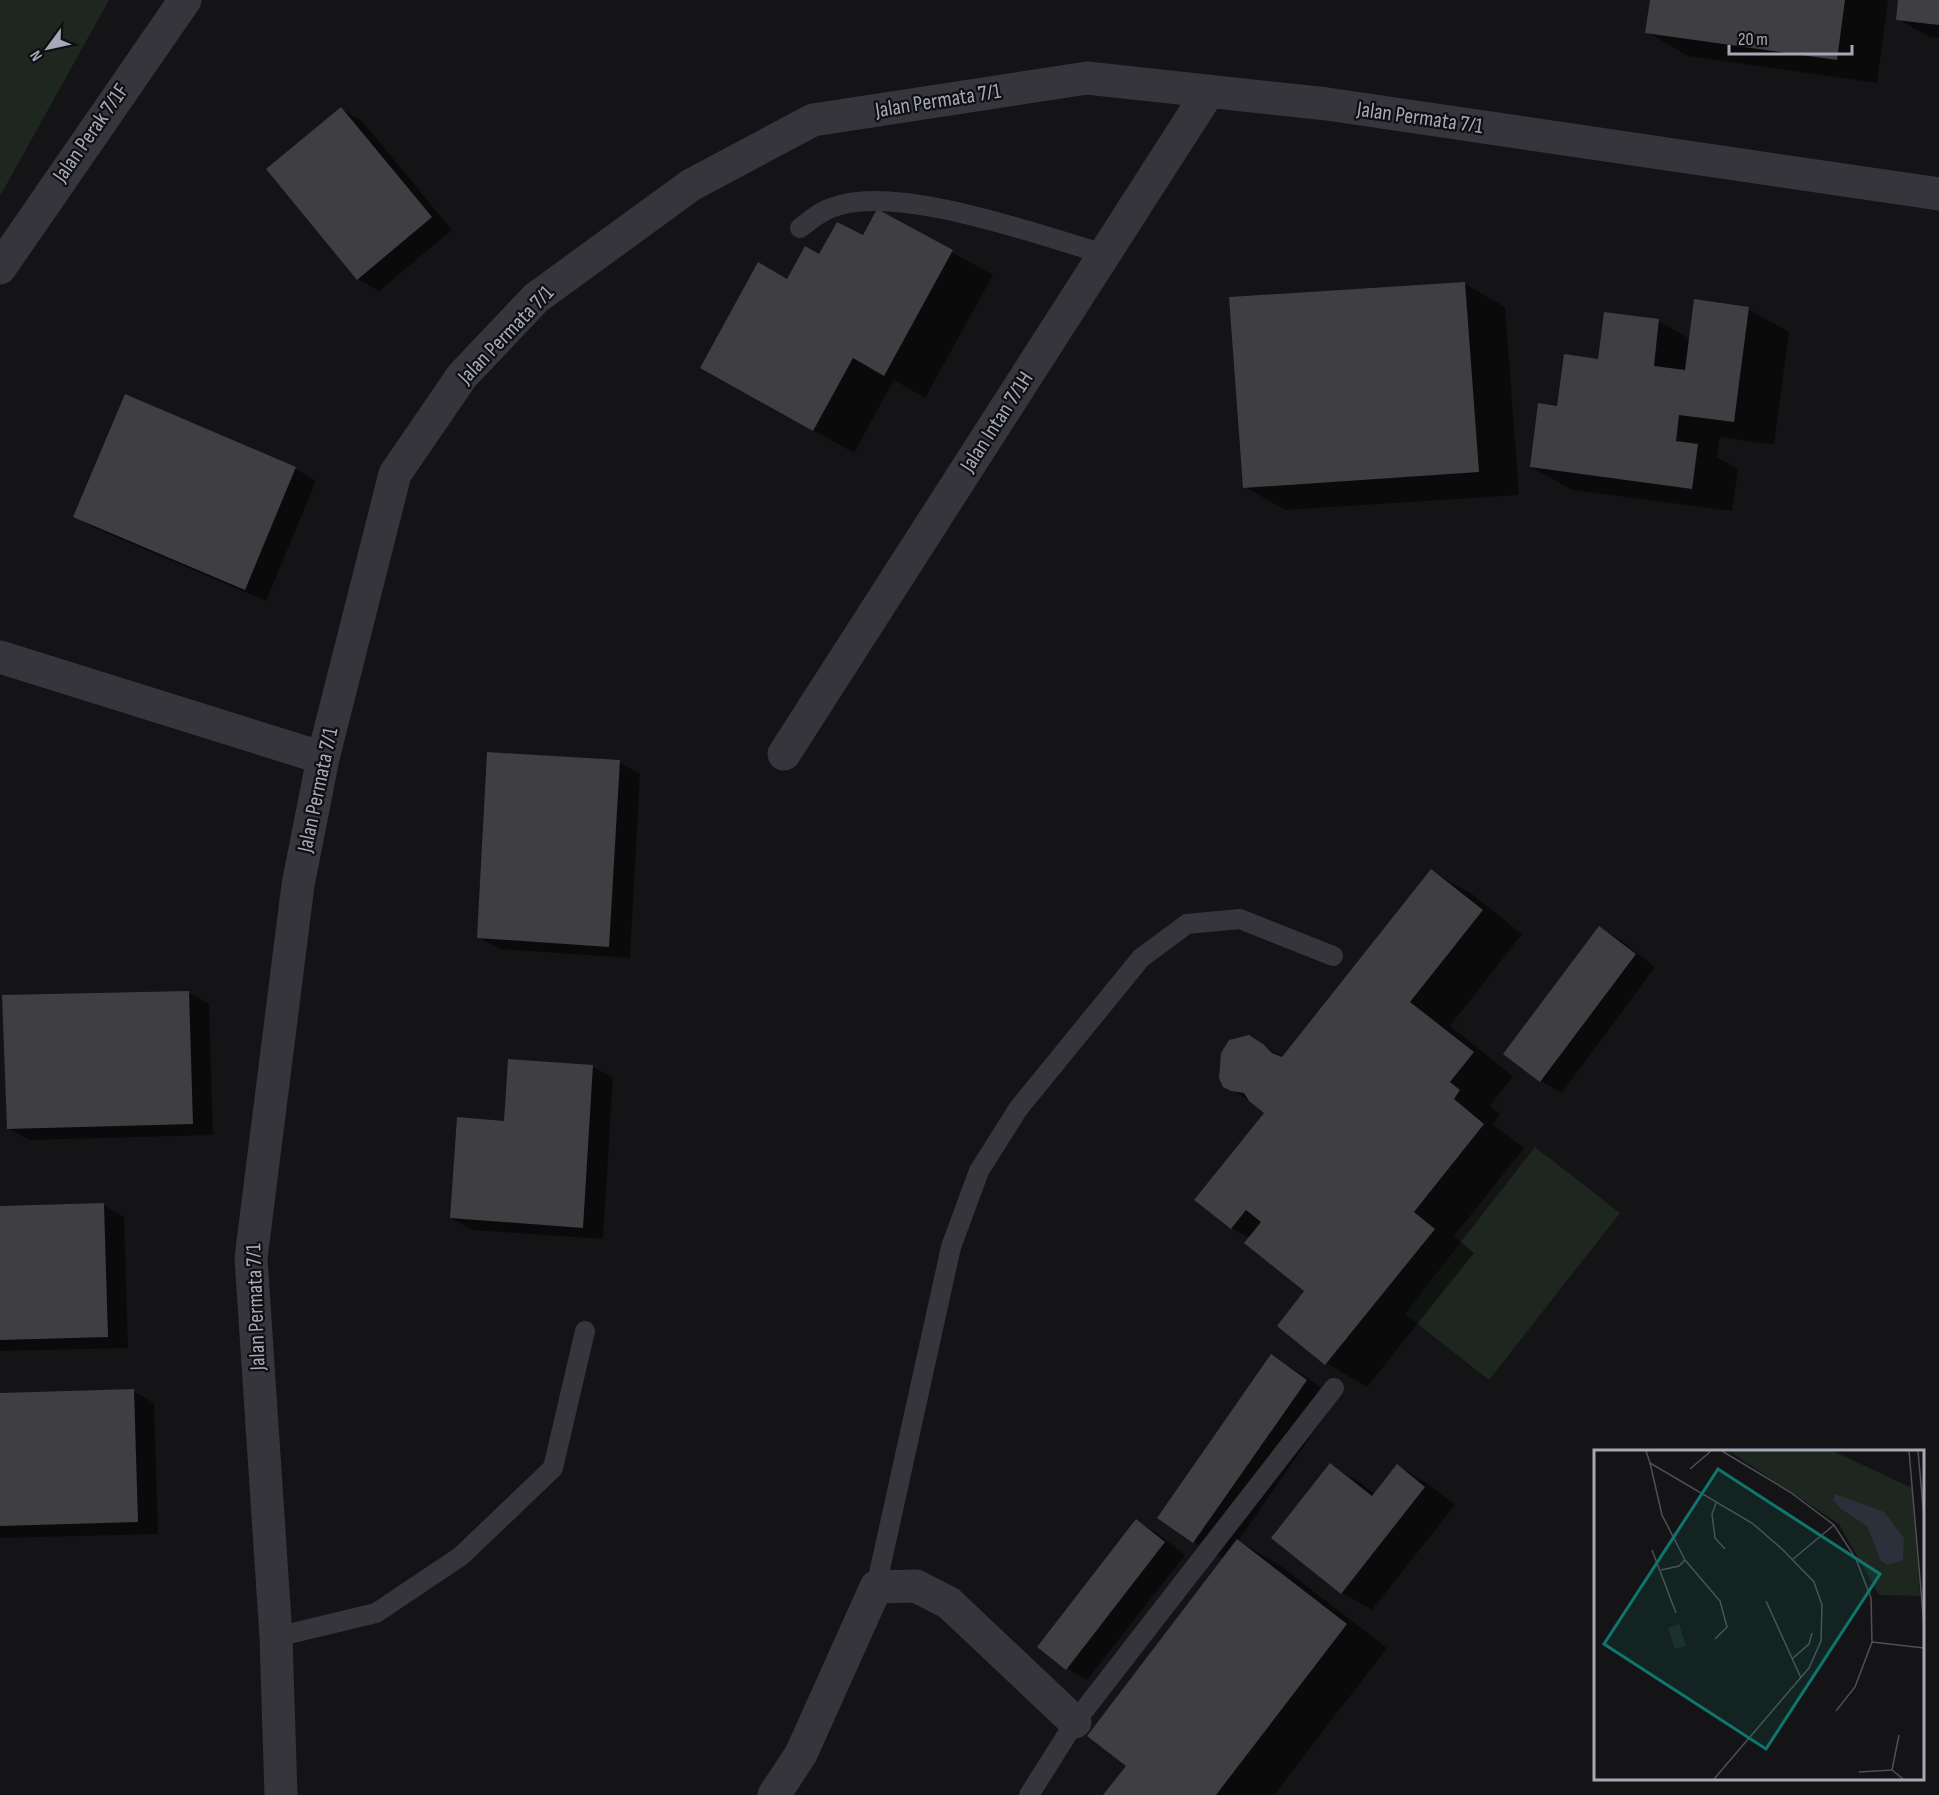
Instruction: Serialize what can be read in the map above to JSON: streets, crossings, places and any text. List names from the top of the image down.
{
  "streets": {
    "street": ["Jalan Permata 7/1", "Jalan Perak 7/1F", "Jalan Intan 7/1H"]
  },
  "crossings": [
    ["Jalan Permata 7/1", "Jalan Intan 7/1H"]
  ],
  "scale_bar": "20 m",
  "north": "bottom left"
}
